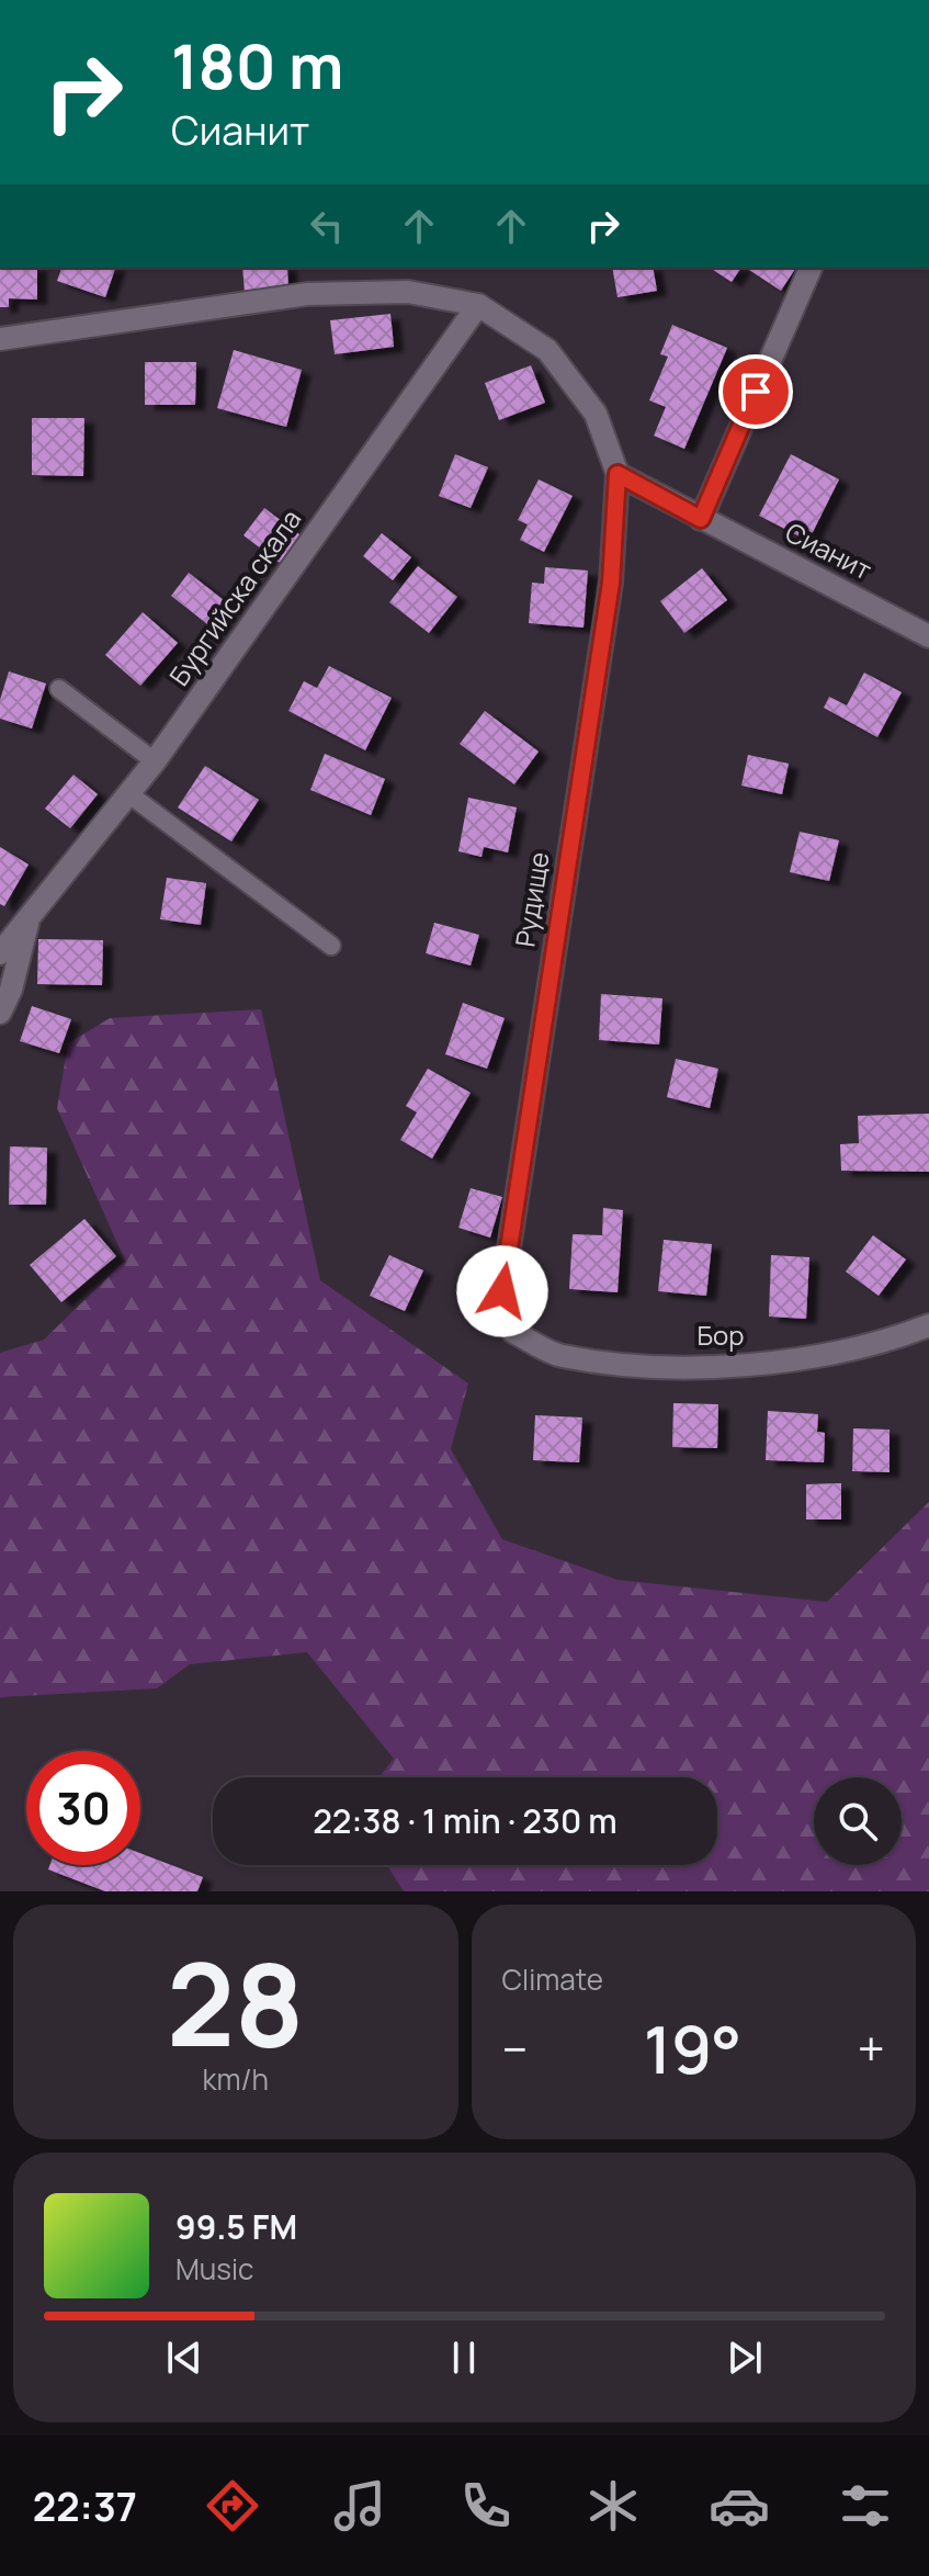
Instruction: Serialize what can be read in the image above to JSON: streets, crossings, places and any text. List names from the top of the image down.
{
  "streets": {
    "street": [
      "Сианит",
      "Бургийска скала",
      "Рудище",
      "Бор"
    ]
  },
  "crossings": [
    ["Сианит", "Рудище"],
    ["Рудище", "Бор"]
  ],
  "page": {
    "turn": ["180 m", "Сианит"],
    "limit": "30",
    "trip": "22:38 · 1 min · 230 m",
    "tile": [
      ["28", "km/h"],
      "Climate"
    ],
    "heat": ["−", "19°", "+"],
    "song": ["99.5 FM", "Music"],
    "tabs": "22:37"
  }
}
